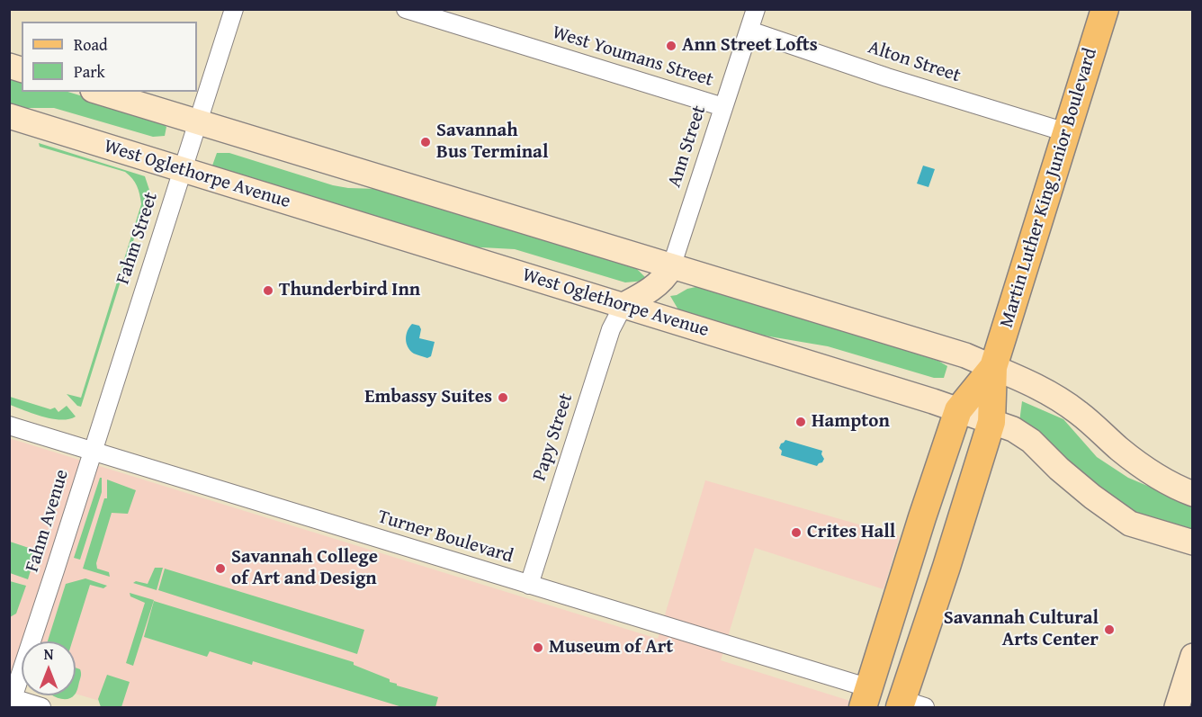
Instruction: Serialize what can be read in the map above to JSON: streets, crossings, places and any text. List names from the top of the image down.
{
  "streets": {
    "main road": ["West Oglethorpe Avenue", "Martin Luther King Junior Boulevard"],
    "street": [
      "West Youmans Street",
      "Alton Street",
      "Ann Street",
      "Fahm Street",
      "Papy Street",
      "Fahm Avenue",
      "Turner Boulevard"
    ]
  },
  "crossings": [
    ["West Youmans Street", "Ann Street"],
    ["Alton Street", "Ann Street"],
    ["Alton Street", "Martin Luther King Junior Boulevard"],
    ["West Oglethorpe Avenue", "Martin Luther King Junior Boulevard"],
    ["West Oglethorpe Avenue", "Fahm Street"],
    ["West Oglethorpe Avenue", "Papy Street"],
    ["Martin Luther King Junior Boulevard", "Turner Boulevard"],
    ["Fahm Street", "Fahm Avenue"],
    ["Fahm Street", "Turner Boulevard"],
    ["Papy Street", "Turner Boulevard"],
    ["Fahm Avenue", "Turner Boulevard"]
  ],
  "places": [
    "Ann Street Lofts",
    "Savannah Bus Terminal",
    "Thunderbird Inn",
    "Embassy Suites",
    "Hampton",
    "Crites Hall",
    "Savannah College of Art and Design",
    "Savannah Cultural Arts Center",
    "Museum of Art"
  ],
  "legend": ["Road", "Park"],
  "north": "top"
}
